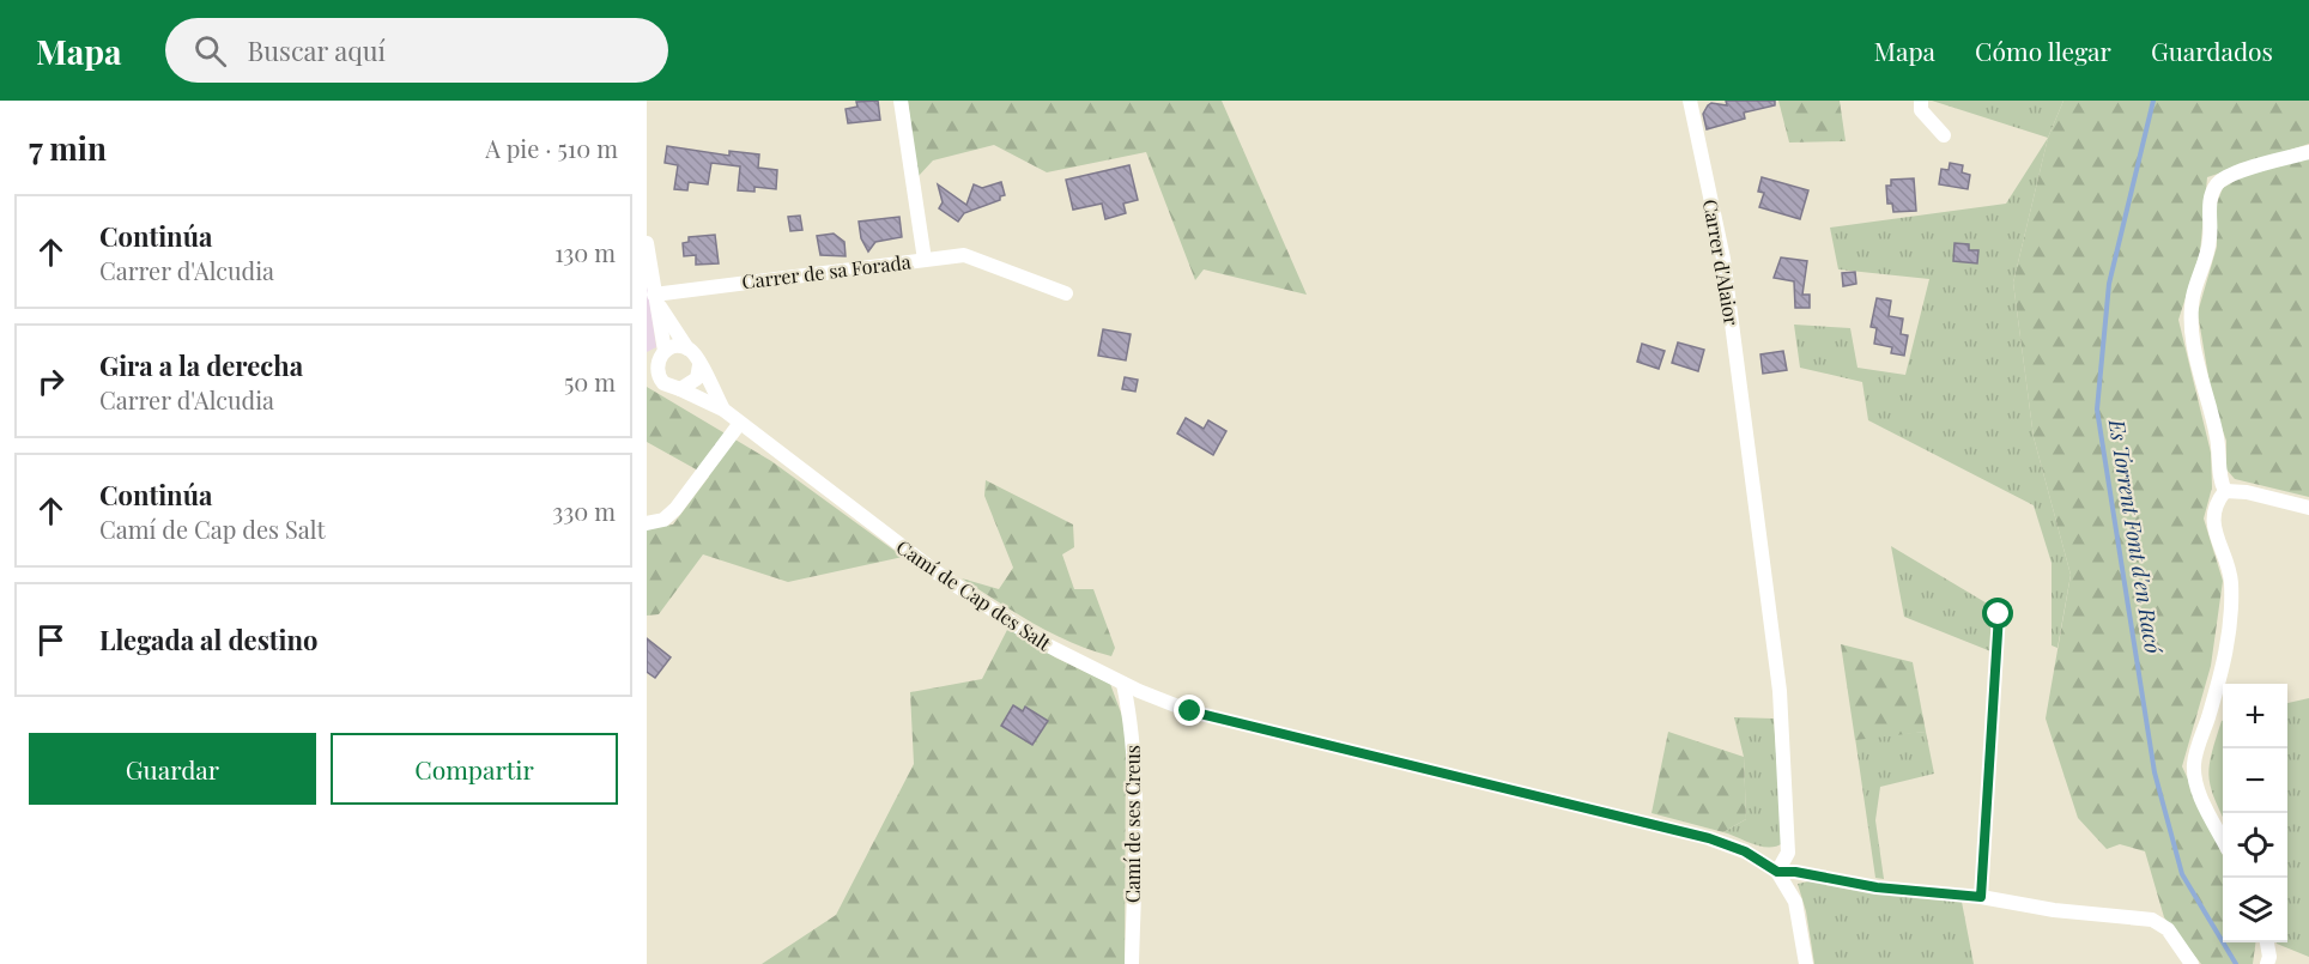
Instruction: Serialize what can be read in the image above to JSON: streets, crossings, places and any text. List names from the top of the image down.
{
  "streets": {
    "street": [
      "Carrer d'Alaior",
      "Carrer de sa Forada",
      "Camí de Cap des Salt",
      "Camí de ses Creus"
    ]
  },
  "crossings": [
    ["Carrer d'Alaior", "Camí de Cap des Salt"],
    ["Camí de Cap des Salt", "Camí de ses Creus"]
  ],
  "water": ["Es Torrent Font d'en Racó"],
  "page": {
    "header": "Mapa",
    "search": "Buscar aquí",
    "nav": ["Mapa", "Cómo llegar", "Guardados"],
    "heading": ["7 min", "A pie · 510 m"],
    "list": [
      ["Continúa", "Carrer d'Alcudia", "130 m"],
      ["Gira a la derecha", "Carrer d'Alcudia", "50 m"],
      ["Continúa", "Camí de Cap des Salt", "330 m"],
      "Llegada al destino"
    ],
    "map_buttons": ["+", "−"],
    "buttons": ["Guardar", "Compartir"]
  }
}
